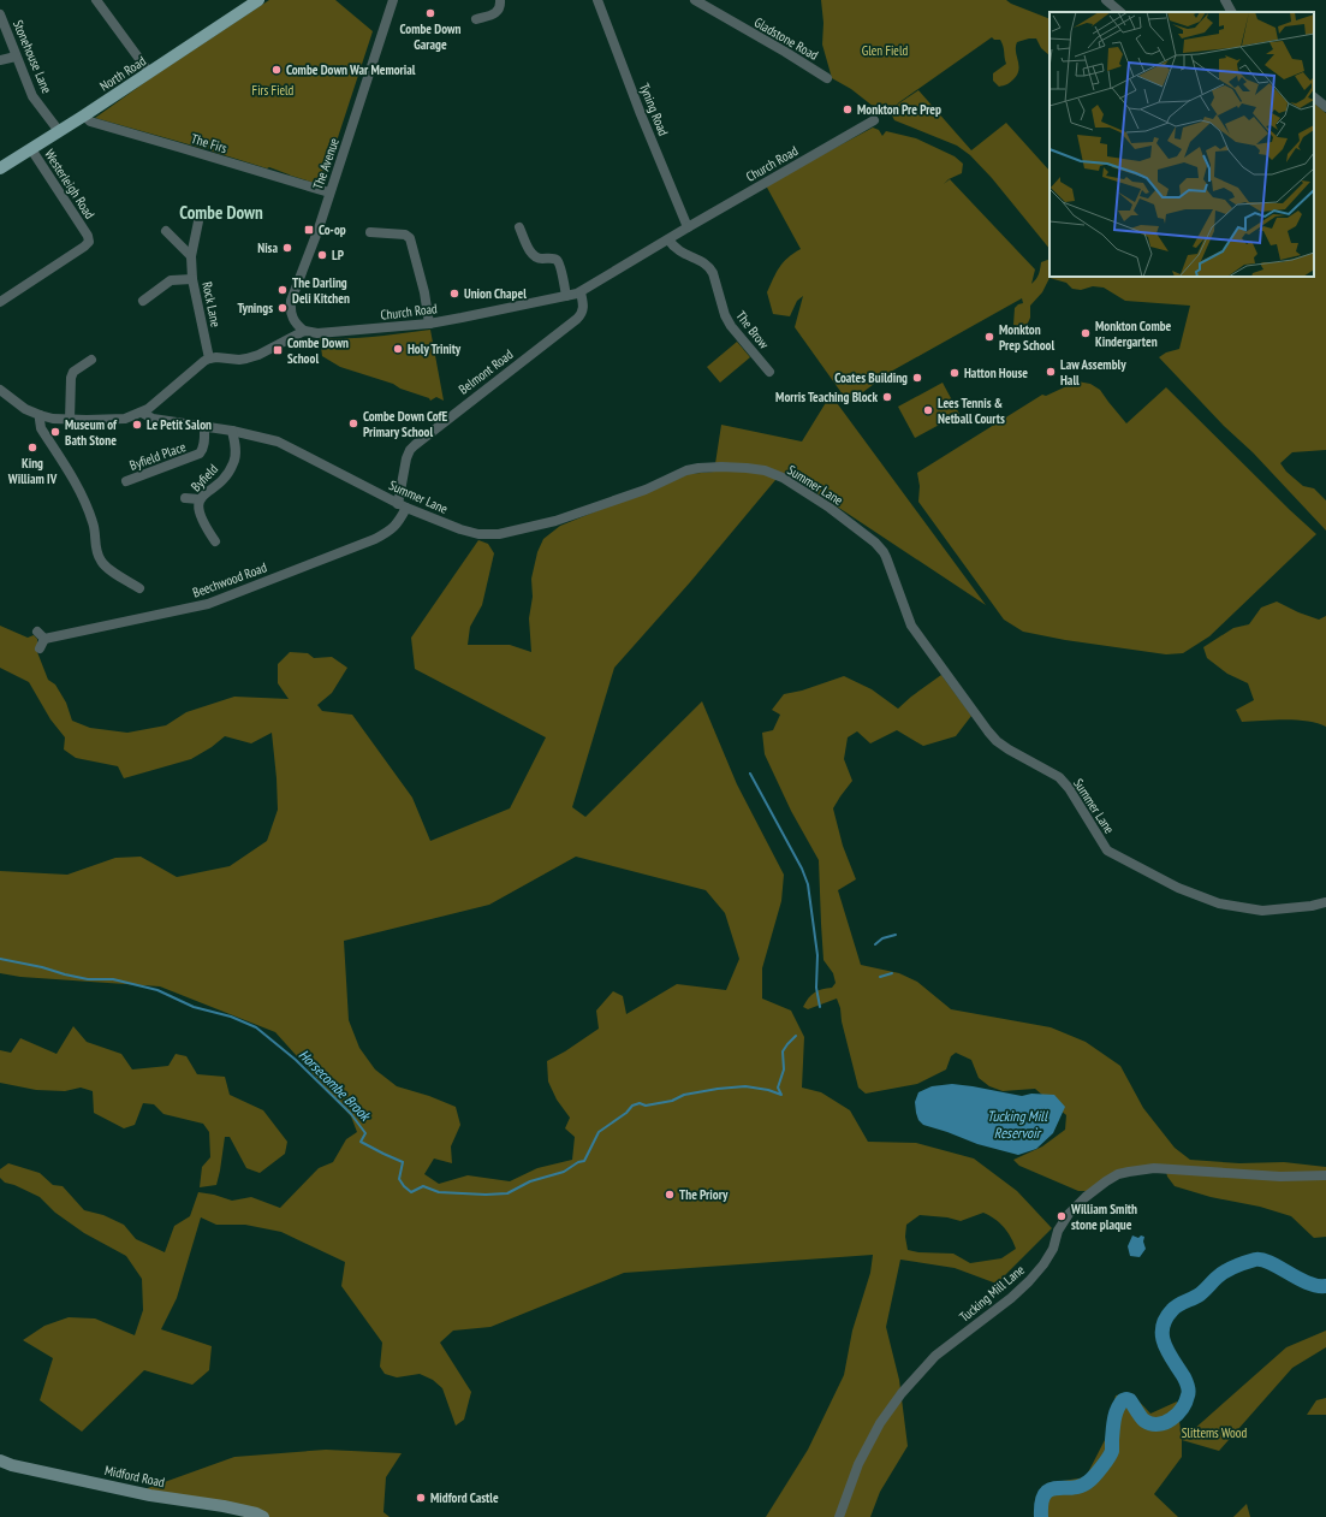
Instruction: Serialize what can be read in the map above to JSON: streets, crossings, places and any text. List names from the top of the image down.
{
  "streets": {
    "main road": ["North Road", "Midford Road"],
    "street": [
      "Gladstone Road",
      "Stonehouse Lane",
      "Tyning Road",
      "The Firs",
      "The Avenue",
      "Church Road",
      "Westerleigh Road",
      "Rock Lane",
      "The Brow",
      "Belmont Road",
      "Byfield Place",
      "Byfield",
      "Summer Lane",
      "Beechwood Road",
      "Tucking Mill Lane"
    ]
  },
  "crossings": [
    ["Stonehouse Lane", "North Road"],
    ["North Road", "The Firs"],
    ["North Road", "Westerleigh Road"],
    ["Tyning Road", "Church Road"],
    ["The Firs", "The Avenue"],
    ["The Avenue", "Church Road"],
    ["Church Road", "The Brow"],
    ["Church Road", "Belmont Road"],
    ["Belmont Road", "Summer Lane"],
    ["Belmont Road", "Beechwood Road"],
    ["Byfield Place", "Summer Lane"],
    ["Byfield", "Summer Lane"],
    ["Summer Lane", "Beechwood Road"]
  ],
  "districts": ["Combe Down"],
  "water": ["Horsecombe Brook", "Tucking Mill Reservoir"],
  "parks": ["Glen Field", "Firs Field", "Slittems Wood"],
  "places": {
    "other": [
      "Combe Down Garage",
      "Combe Down War Memorial",
      "Monkton Pre Prep",
      "Nisa",
      "LP",
      "The Darling Deli Kitchen",
      "Union Chapel",
      "Tynings",
      "Monkton Combe Kindergarten",
      "Monkton Prep School",
      "Holy Trinity",
      "Law Assembly Hall",
      "Hatton House",
      "Coates Building",
      "Morris Teaching Block",
      "Lees Tennis & Netball Courts",
      "Combe Down CofE Primary School",
      "Le Petit Salon",
      "Museum of Bath Stone",
      "King William IV",
      "The Priory",
      "William Smith stone plaque",
      "Midford Castle"
    ],
    "transit": ["Co-op", "Combe Down School"]
  }
}
